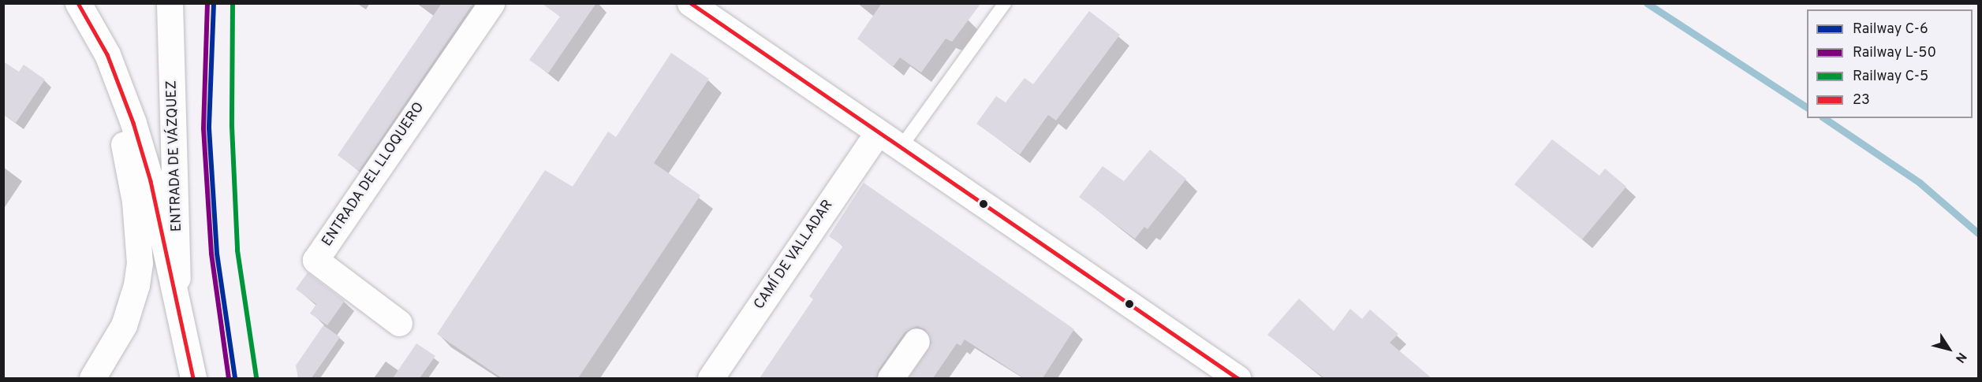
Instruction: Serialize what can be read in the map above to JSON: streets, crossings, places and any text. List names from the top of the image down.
{
  "streets": {
    "street": ["ENTRADA DE VÁZQUEZ", "ENTRADA DEL LLOQUERO", "CAMÍ DE VALLADAR"]
  },
  "lines": [
    "rail line C-6",
    "rail line L-50",
    "rail line C-5",
    "transit line 23"
  ],
  "legend": [
    "Railway C-6",
    "Railway L-50",
    "Railway C-5",
    "23"
  ],
  "north": "bottom right"
}
